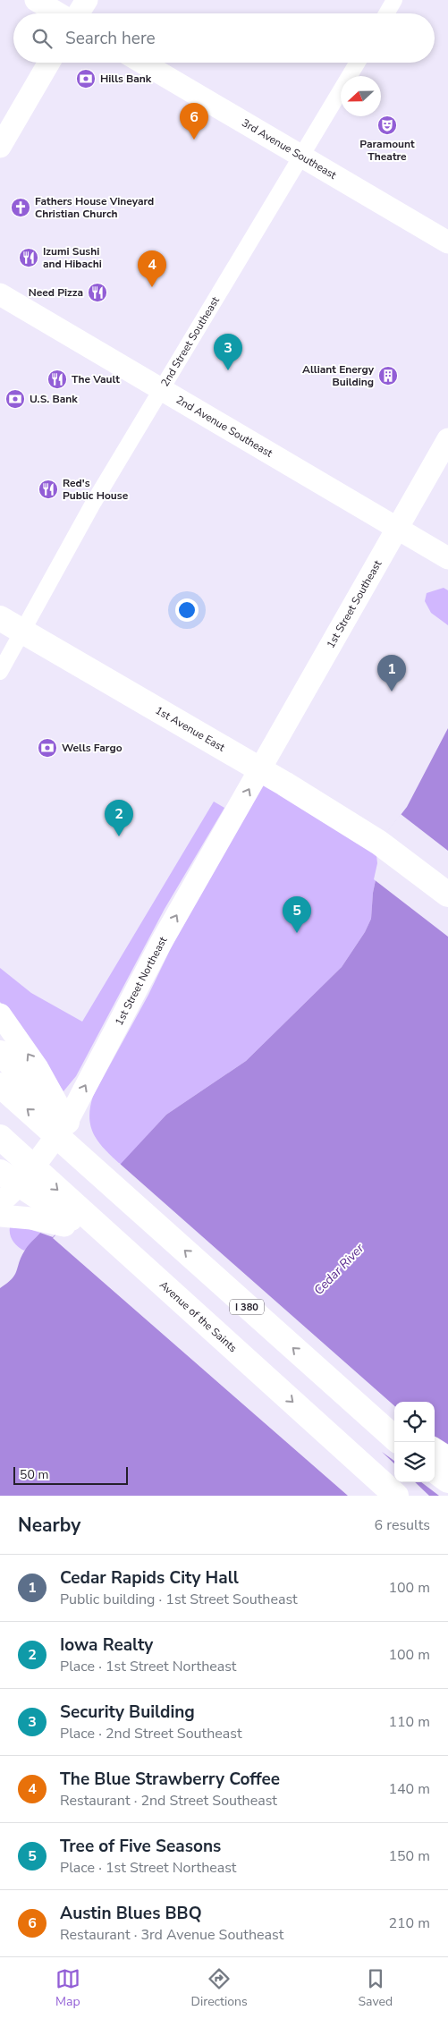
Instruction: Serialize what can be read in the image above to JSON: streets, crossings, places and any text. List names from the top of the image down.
{
  "streets": {
    "main road": ["1st Avenue East", "I 380", "Avenue of the Saints"],
    "street": [
      "3rd Avenue Southeast",
      "2nd Street Southeast",
      "2nd Avenue Southeast",
      "1st Street Southeast",
      "1st Street Northeast"
    ]
  },
  "crossings": [
    ["3rd Avenue Southeast", "2nd Street Southeast"],
    ["2nd Street Southeast", "2nd Avenue Southeast"],
    ["2nd Street Southeast", "1st Avenue East"],
    ["2nd Avenue Southeast", "1st Street Southeast"],
    ["1st Street Southeast", "1st Avenue East"],
    ["1st Street Southeast", "1st Street Northeast"],
    ["1st Avenue East", "1st Street Northeast"]
  ],
  "one_way": ["1st Street Northeast"],
  "water": ["Cedar River"],
  "places": {
    "bank": ["Hills Bank", "U.S. Bank", "Wells Fargo"],
    "theatre": ["Paramount Theatre"],
    "church": ["Fathers House Vineyard Christian Church"],
    "restaurant": [
      "Izumi Sushi and Hibachi",
      "Need Pizza",
      "The Vault",
      "Red's Public House"
    ],
    "building": ["Alliant Energy Building"]
  },
  "scale_bar": "50 m",
  "north": "left",
  "page": {
    "search": "Search here",
    "pins": [
      "6",
      "4",
      "3",
      "1",
      "2",
      "5"
    ],
    "scale": "50 m",
    "heading": ["Nearby", "6 results"],
    "list": [
      {
        "mark": "1",
        "name": "Cedar Rapids City Hall",
        "note": "Public building · 1st Street Southeast",
        "value": "100 m"
      },
      {
        "mark": "2",
        "name": "Iowa Realty",
        "note": "Place · 1st Street Northeast",
        "value": "100 m"
      },
      {
        "mark": "3",
        "name": "Security Building",
        "note": "Place · 2nd Street Southeast",
        "value": "110 m"
      },
      {
        "mark": "4",
        "name": "The Blue Strawberry Coffee",
        "note": "Restaurant · 2nd Street Southeast",
        "value": "140 m"
      },
      {
        "mark": "5",
        "name": "Tree of Five Seasons",
        "note": "Place · 1st Street Northeast",
        "value": "150 m"
      },
      {
        "mark": "6",
        "name": "Austin Blues BBQ",
        "note": "Restaurant · 3rd Avenue Southeast",
        "value": "210 m"
      }
    ],
    "nav": ["Map", "Directions", "Saved"]
  }
}
